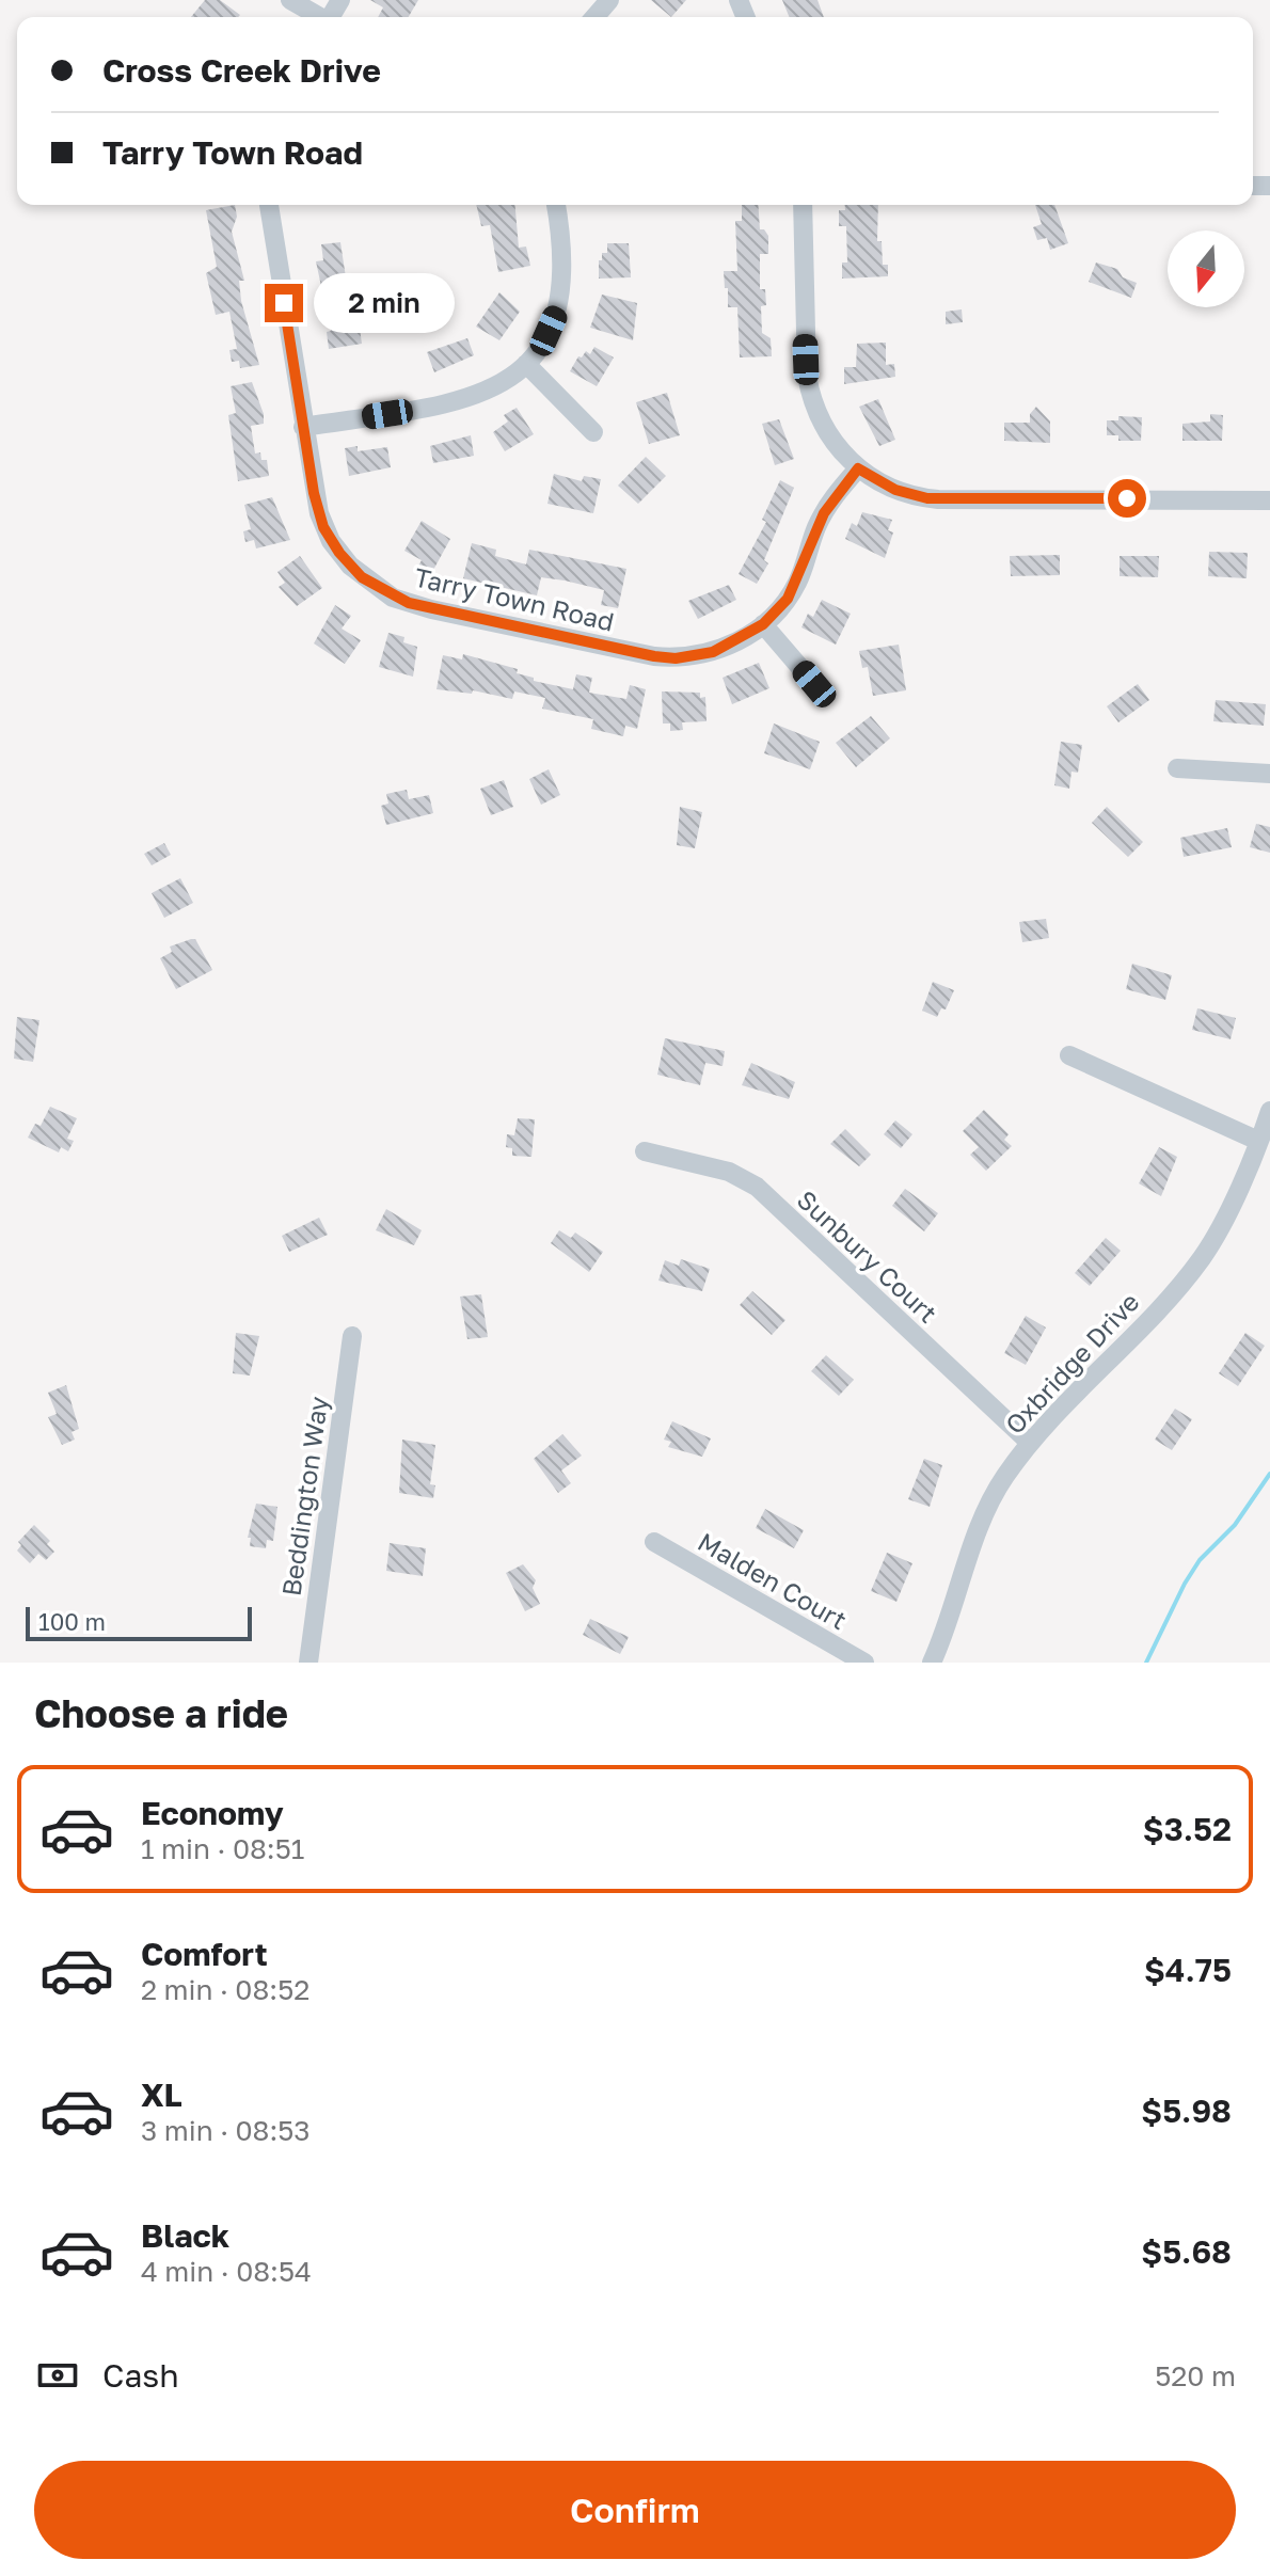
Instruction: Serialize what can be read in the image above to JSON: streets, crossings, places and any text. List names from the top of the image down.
{
  "streets": {
    "street": [
      "Tarry Town Road",
      "Sunbury Court",
      "Oxbridge Drive",
      "Beddington Way",
      "Malden Court"
    ]
  },
  "crossings": [
    ["Sunbury Court", "Oxbridge Drive"]
  ],
  "scale_bar": "100 m",
  "north": "bottom",
  "page": {
    "banner": ["Cross Creek Drive", "Tarry Town Road"],
    "bubble": "2 min",
    "scale": "100 m",
    "heading": "Choose a ride",
    "list": [
      {
        "name": "Economy",
        "note": "1 min · 08:51",
        "value": "$3.52"
      },
      {
        "name": "Comfort",
        "note": "2 min · 08:52",
        "value": "$4.75"
      },
      {
        "name": "XL",
        "note": "3 min · 08:53",
        "value": "$5.98"
      },
      {
        "name": "Black",
        "note": "4 min · 08:54",
        "value": "$5.68"
      }
    ],
    "pay": ["Cash", "520 m"],
    "buttons": "Confirm"
  }
}
